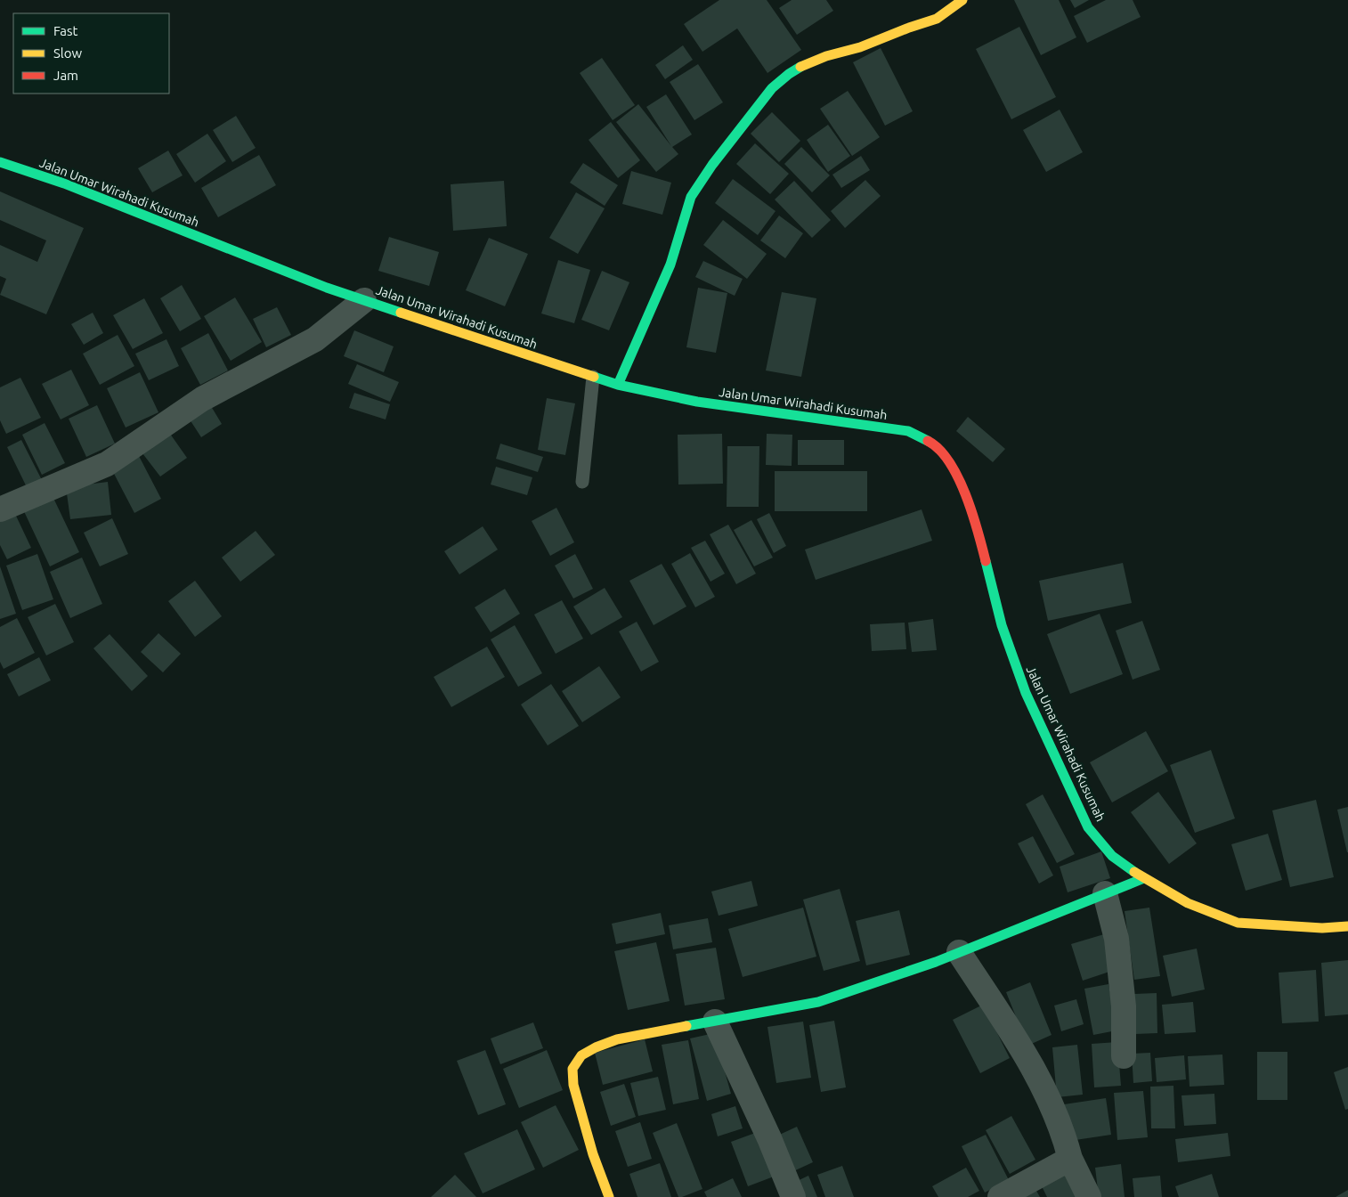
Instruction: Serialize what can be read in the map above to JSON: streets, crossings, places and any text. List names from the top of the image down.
{
  "streets": {
    "main road": ["Jalan Umar Wirahadi Kusumah"]
  },
  "legend": ["Fast", "Slow", "Jam"]
}
